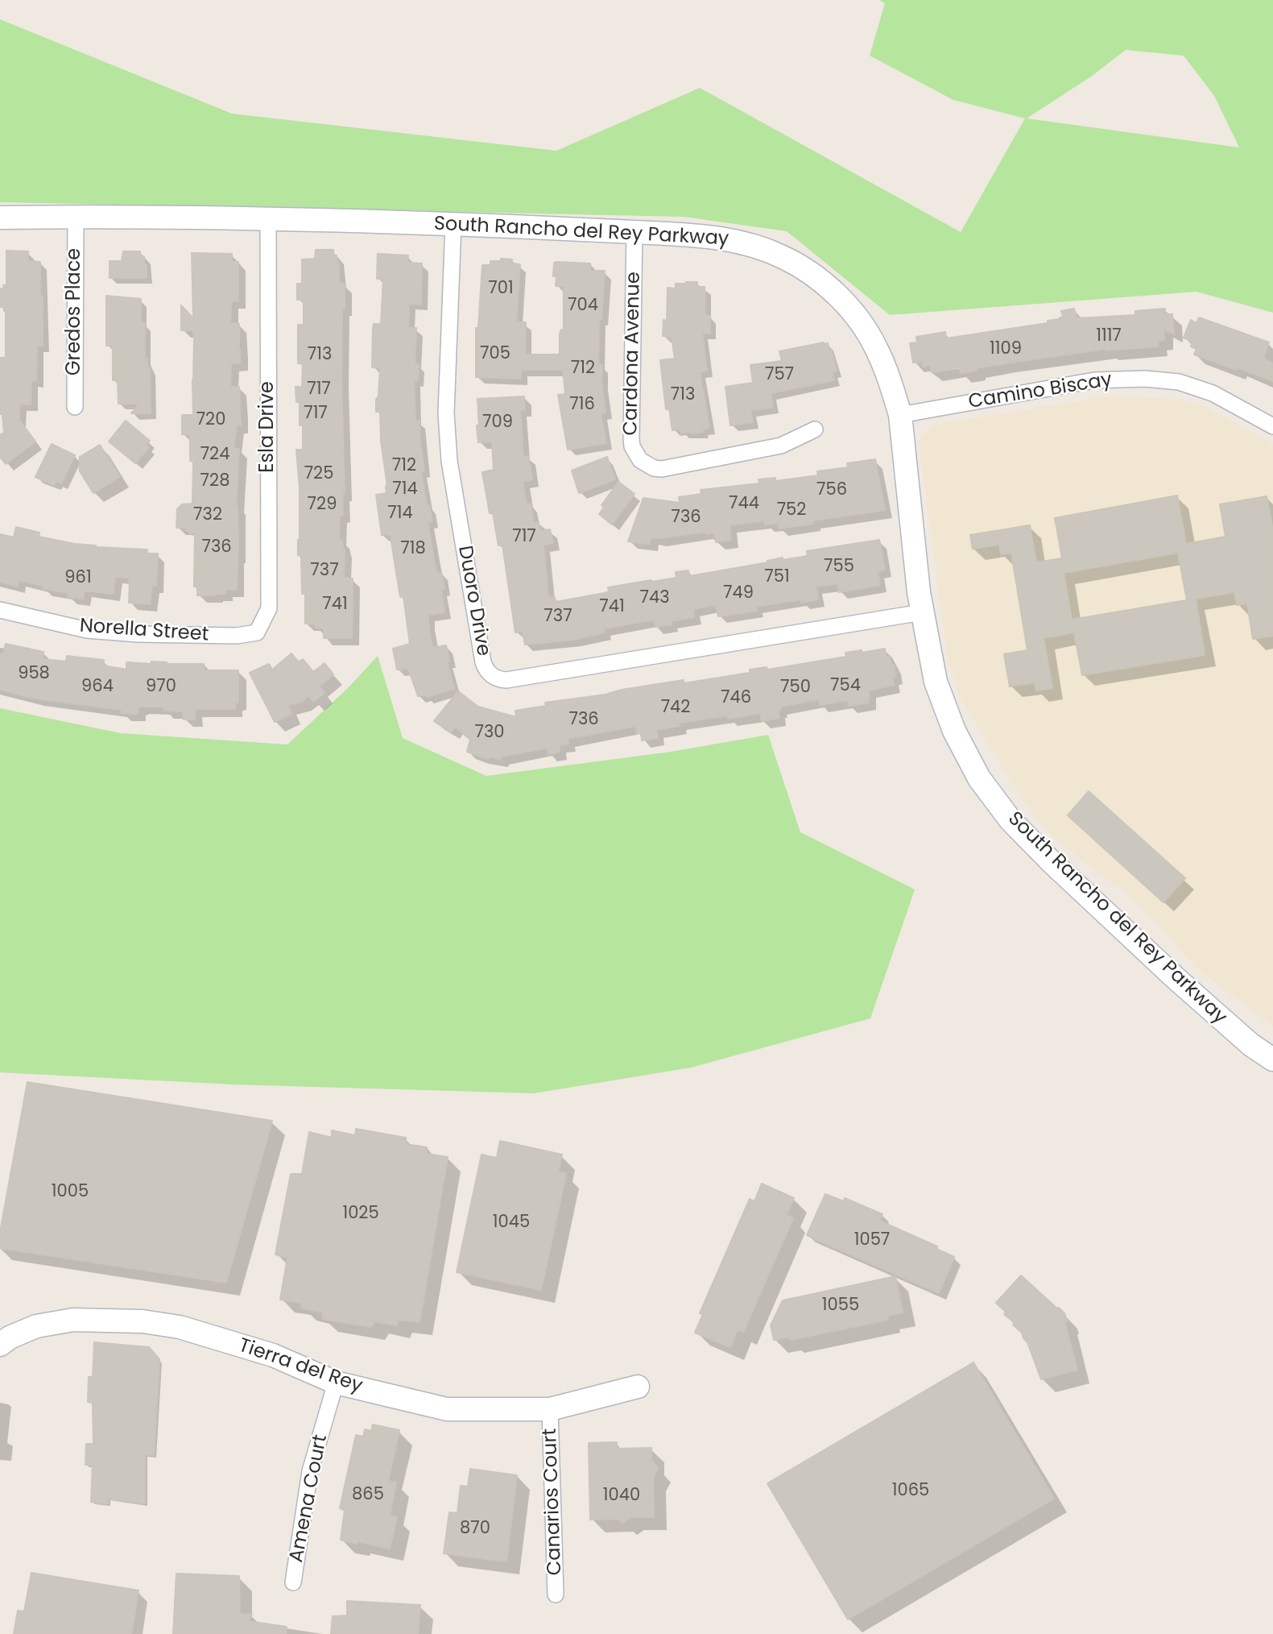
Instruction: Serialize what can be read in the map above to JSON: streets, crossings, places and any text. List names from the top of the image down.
{
  "streets": {
    "street": [
      "South Rancho del Rey Parkway",
      "Gredos Place",
      "Cardona Avenue",
      "Camino Biscay",
      "Esla Drive",
      "Duoro Drive",
      "Norella Street",
      "Tierra del Rey",
      "Amena Court",
      "Canarios Court"
    ]
  },
  "crossings": [
    ["South Rancho del Rey Parkway", "Gredos Place"],
    ["South Rancho del Rey Parkway", "Cardona Avenue"],
    ["South Rancho del Rey Parkway", "Camino Biscay"],
    ["South Rancho del Rey Parkway", "Esla Drive"],
    ["South Rancho del Rey Parkway", "Duoro Drive"],
    ["Esla Drive", "Norella Street"],
    ["Tierra del Rey", "Amena Court"],
    ["Tierra del Rey", "Canarios Court"]
  ],
  "house_numbers": [
    "701",
    "704",
    "1117",
    "1109",
    "705",
    "713",
    "712",
    "757",
    "717",
    "713",
    "716",
    "717",
    "720",
    "709",
    "724",
    "712",
    "725",
    "728",
    "714",
    "756",
    "744",
    "729",
    "752",
    "714",
    "732",
    "736",
    "717",
    "736",
    "718",
    "755",
    "737",
    "751",
    "961",
    "749",
    "743",
    "741",
    "741",
    "737",
    "958",
    "754",
    "964",
    "970",
    "750",
    "746",
    "742",
    "736",
    "730",
    "1005",
    "1025",
    "1045",
    "1057",
    "1055",
    "1065",
    "865",
    "1040",
    "870"
  ]
}
